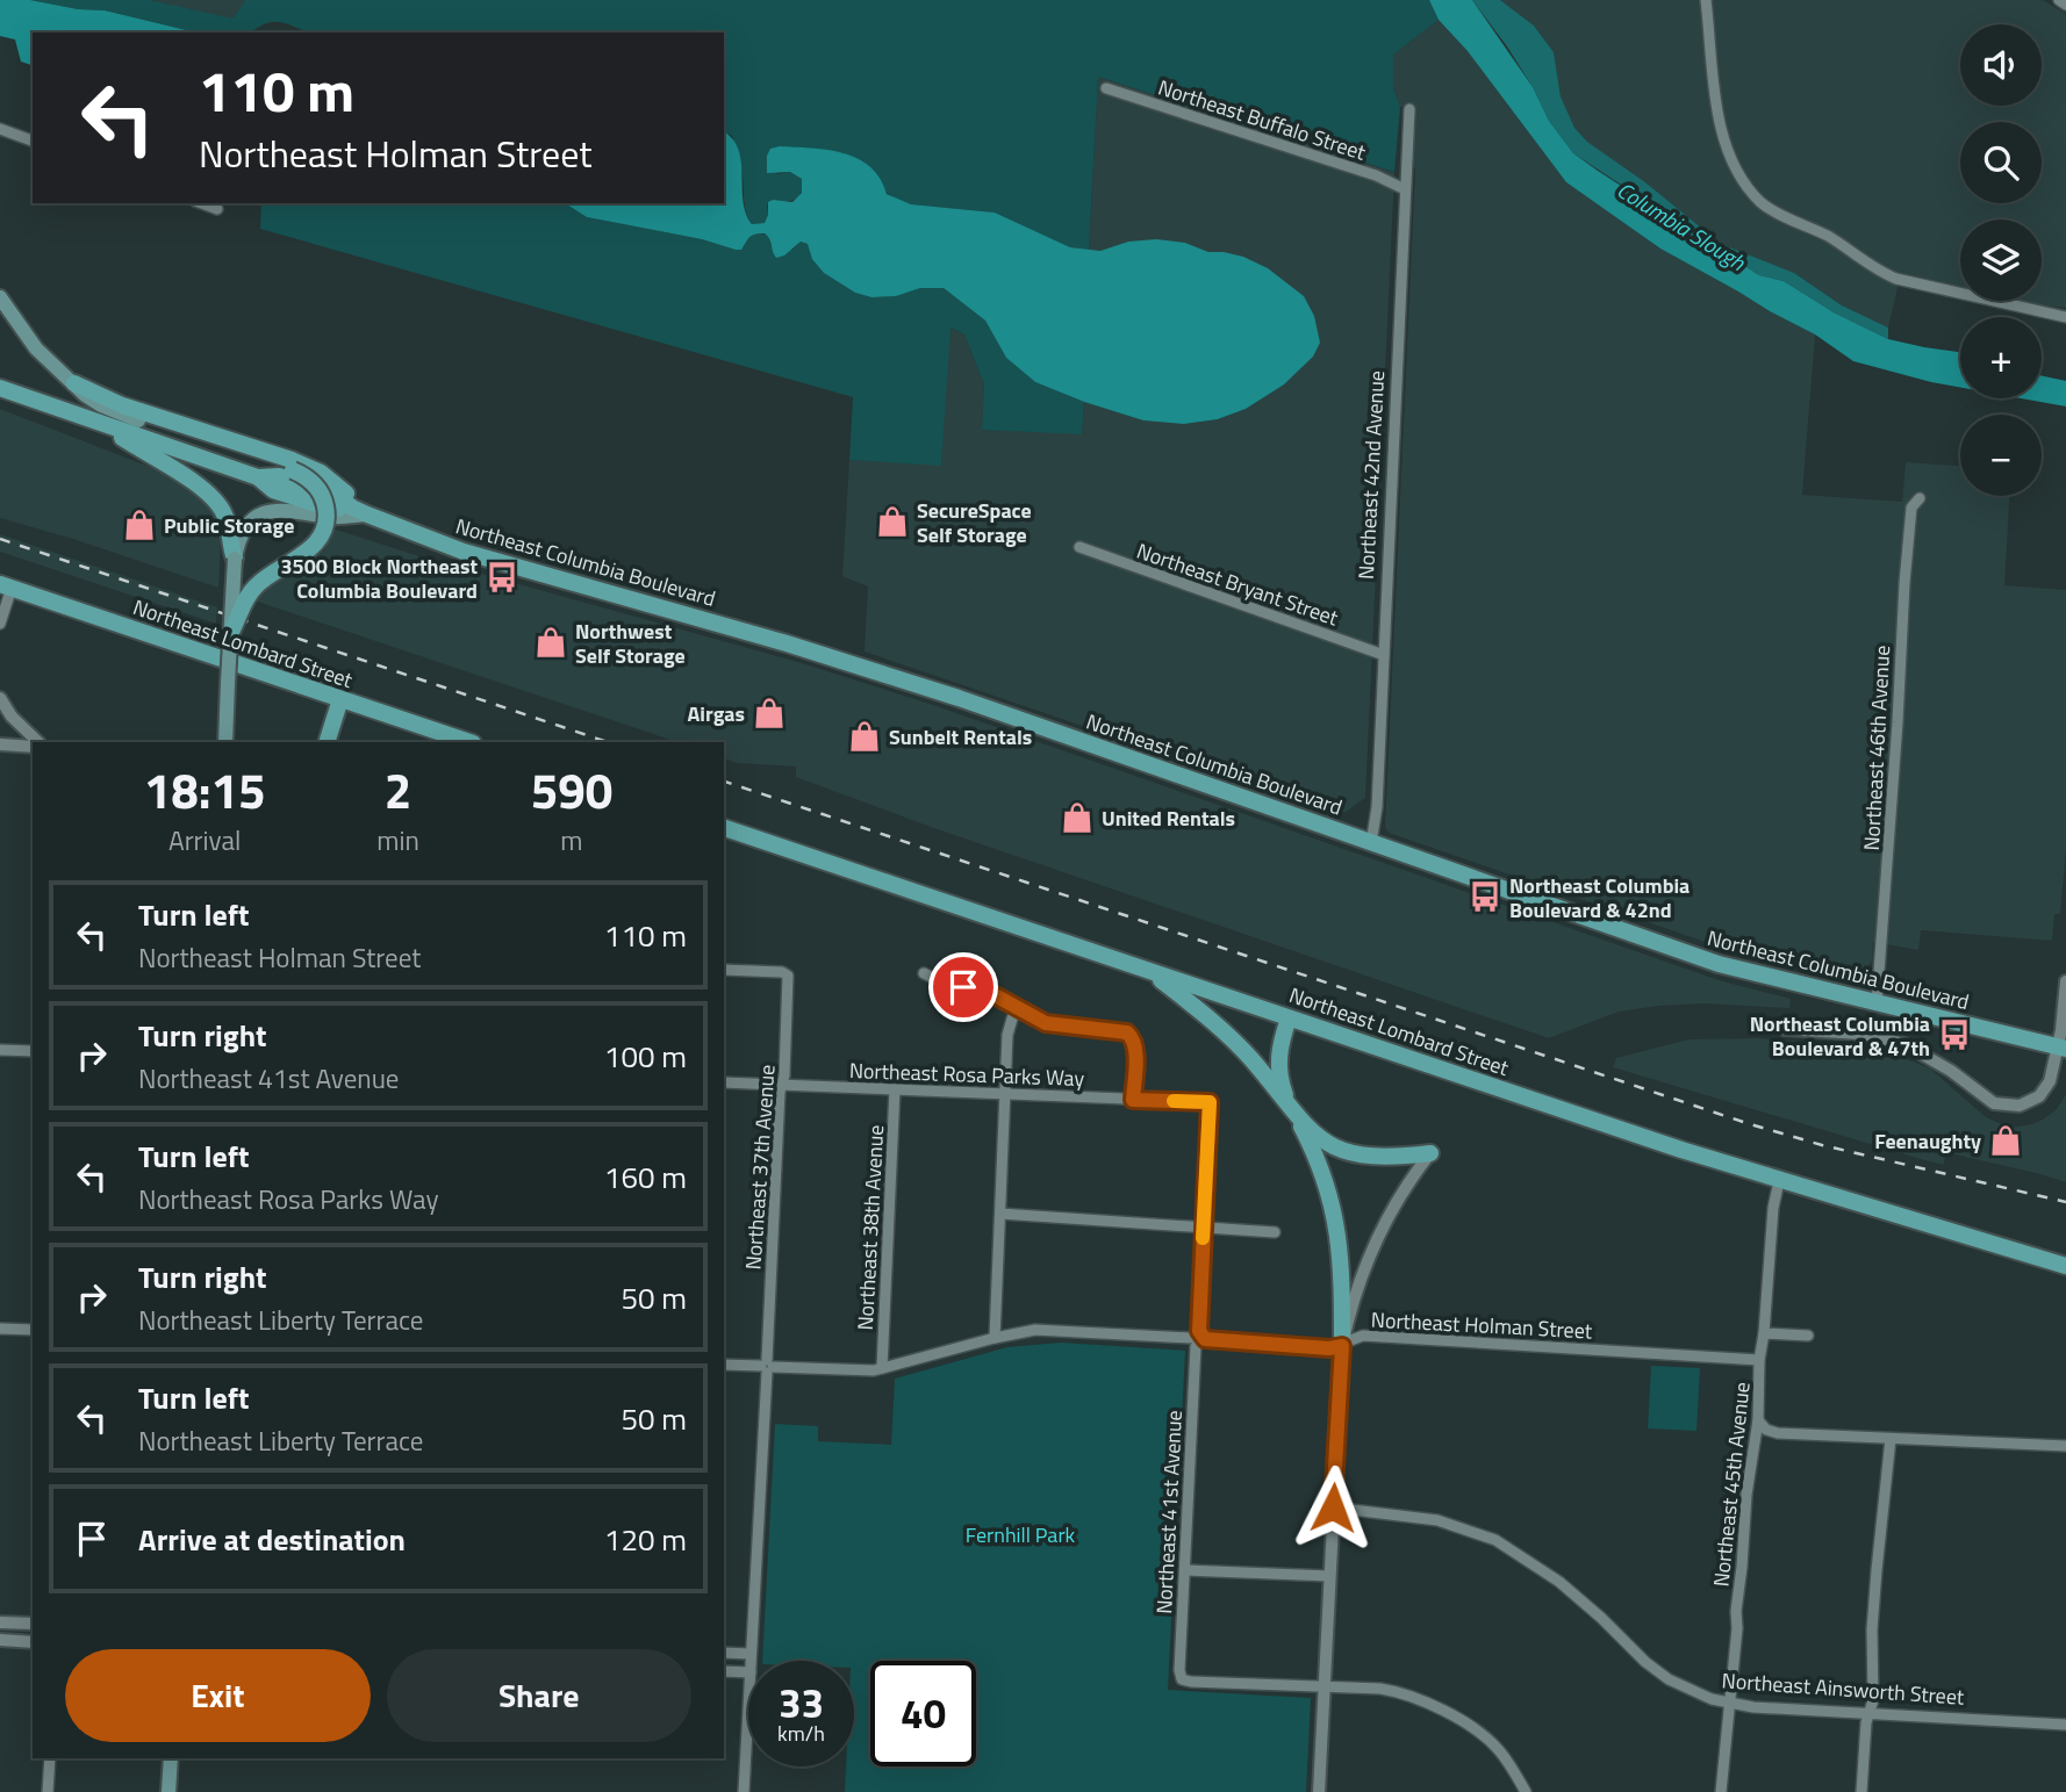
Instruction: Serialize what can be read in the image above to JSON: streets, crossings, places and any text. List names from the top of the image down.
{
  "streets": {
    "main road": ["Northeast Columbia Boulevard", "Northeast Lombard Street"],
    "street": [
      "Northeast Buffalo Street",
      "Northeast 42nd Avenue",
      "Northeast Bryant Street",
      "Northeast 46th Avenue",
      "Northeast Rosa Parks Way",
      "Northeast 37th Avenue",
      "Northeast 38th Avenue",
      "Northeast Holman Street",
      "Northeast 45th Avenue",
      "Northeast 41st Avenue",
      "Northeast Ainsworth Street"
    ]
  },
  "crossings": [
    ["Northeast Buffalo Street", "Northeast 42nd Avenue"],
    ["Northeast 42nd Avenue", "Northeast Columbia Boulevard"],
    ["Northeast 42nd Avenue", "Northeast Bryant Street"],
    ["Northeast Columbia Boulevard", "Northeast 46th Avenue"],
    ["Northeast Lombard Street", "Northeast 45th Avenue"],
    ["Northeast Rosa Parks Way", "Northeast 37th Avenue"],
    ["Northeast Rosa Parks Way", "Northeast 38th Avenue"],
    ["Northeast Rosa Parks Way", "Northeast 41st Avenue"],
    ["Northeast 37th Avenue", "Northeast Holman Street"],
    ["Northeast 38th Avenue", "Northeast Holman Street"],
    ["Northeast Holman Street", "Northeast 45th Avenue"],
    ["Northeast Holman Street", "Northeast 41st Avenue"],
    ["Northeast 45th Avenue", "Northeast Ainsworth Street"]
  ],
  "water": ["Columbia Slough"],
  "parks": ["Fernhill Park"],
  "places": {
    "shop": [
      "SecureSpace Self Storage",
      "Public Storage",
      "Northwest Self Storage",
      "Airgas",
      "Sunbelt Rentals",
      "United Rentals",
      "Feenaughty"
    ],
    "bus stop": ["3500 Block Northeast Columbia Boulevard", "Northeast Columbia Boulevard & 42nd", "Northeast Columbia Boulevard & 47th"]
  },
  "page": {
    "map_buttons": ["+", "−"],
    "turn": ["110 m", "Northeast Holman Street"],
    "eta": [
      "18:15",
      "Arrival",
      "2",
      "min",
      "590",
      "m"
    ],
    "list": [
      {
        "name": "Turn left",
        "note": "Northeast Holman Street",
        "value": "110 m"
      },
      {
        "name": "Turn right",
        "note": "Northeast 41st Avenue",
        "value": "100 m"
      },
      {
        "name": "Turn left",
        "note": "Northeast Rosa Parks Way",
        "value": "160 m"
      },
      {
        "name": "Turn right",
        "note": "Northeast Liberty Terrace",
        "value": "50 m"
      },
      {
        "name": "Turn left",
        "note": "Northeast Liberty Terrace",
        "value": "50 m"
      },
      {
        "name": "Arrive at destination",
        "value": "120 m"
      }
    ],
    "buttons": ["Exit", "Share"],
    "speed": "33 km/h",
    "limit": "40"
  }
}
